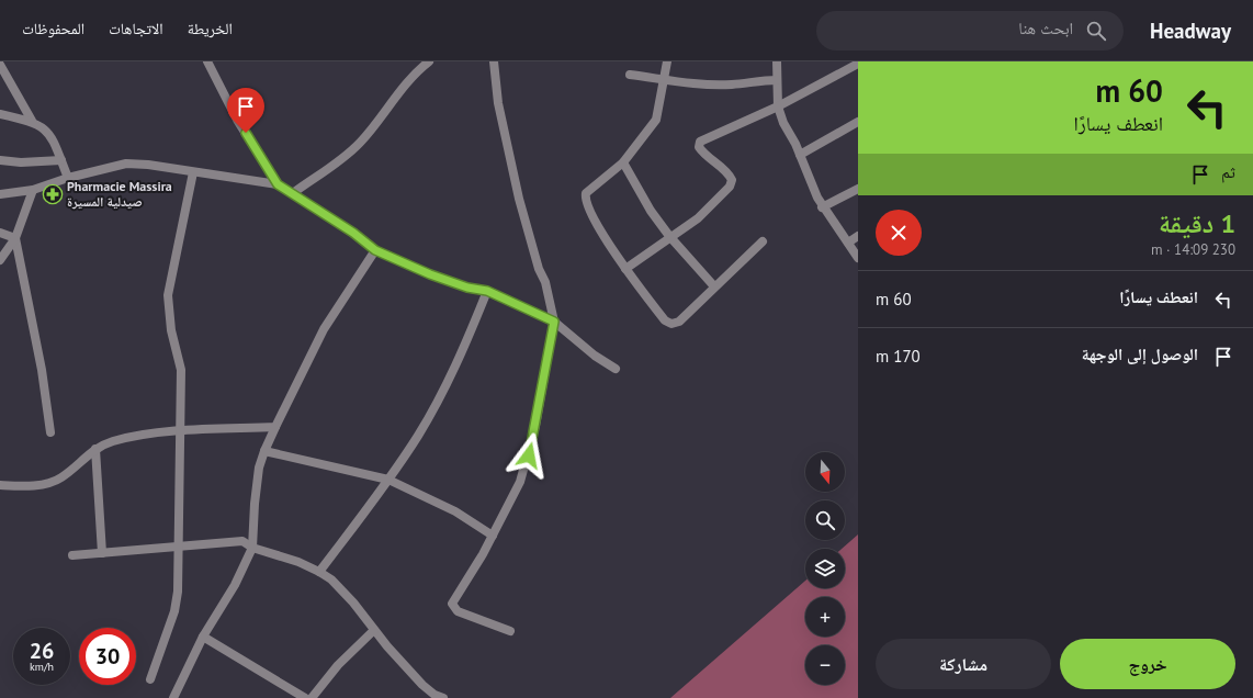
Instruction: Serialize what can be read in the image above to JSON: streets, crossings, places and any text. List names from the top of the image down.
{
  "places": {
    "pharmacy": ["Pharmacie Massira صيدلية المسيرة"]
  },
  "north": "bottom",
  "page": {
    "header": "Headway",
    "search": "ابحث هنا",
    "nav": ["الخريطة", "الاتجاهات", "المحفوظات"],
    "turn": ["60 m", "انعطف يسارًا"],
    "then": "ثم",
    "heading": ["1 دقيقة", "230 m · 14:09"],
    "list": [
      {
        "name": "انعطف يسارًا",
        "value": "60 m"
      },
      {
        "name": "الوصول إلى الوجهة",
        "value": "170 m"
      }
    ],
    "map_buttons": ["+", "−"],
    "speed": "26 km/h",
    "limit": "30",
    "buttons": ["خروج", "مشاركة"]
  }
}
